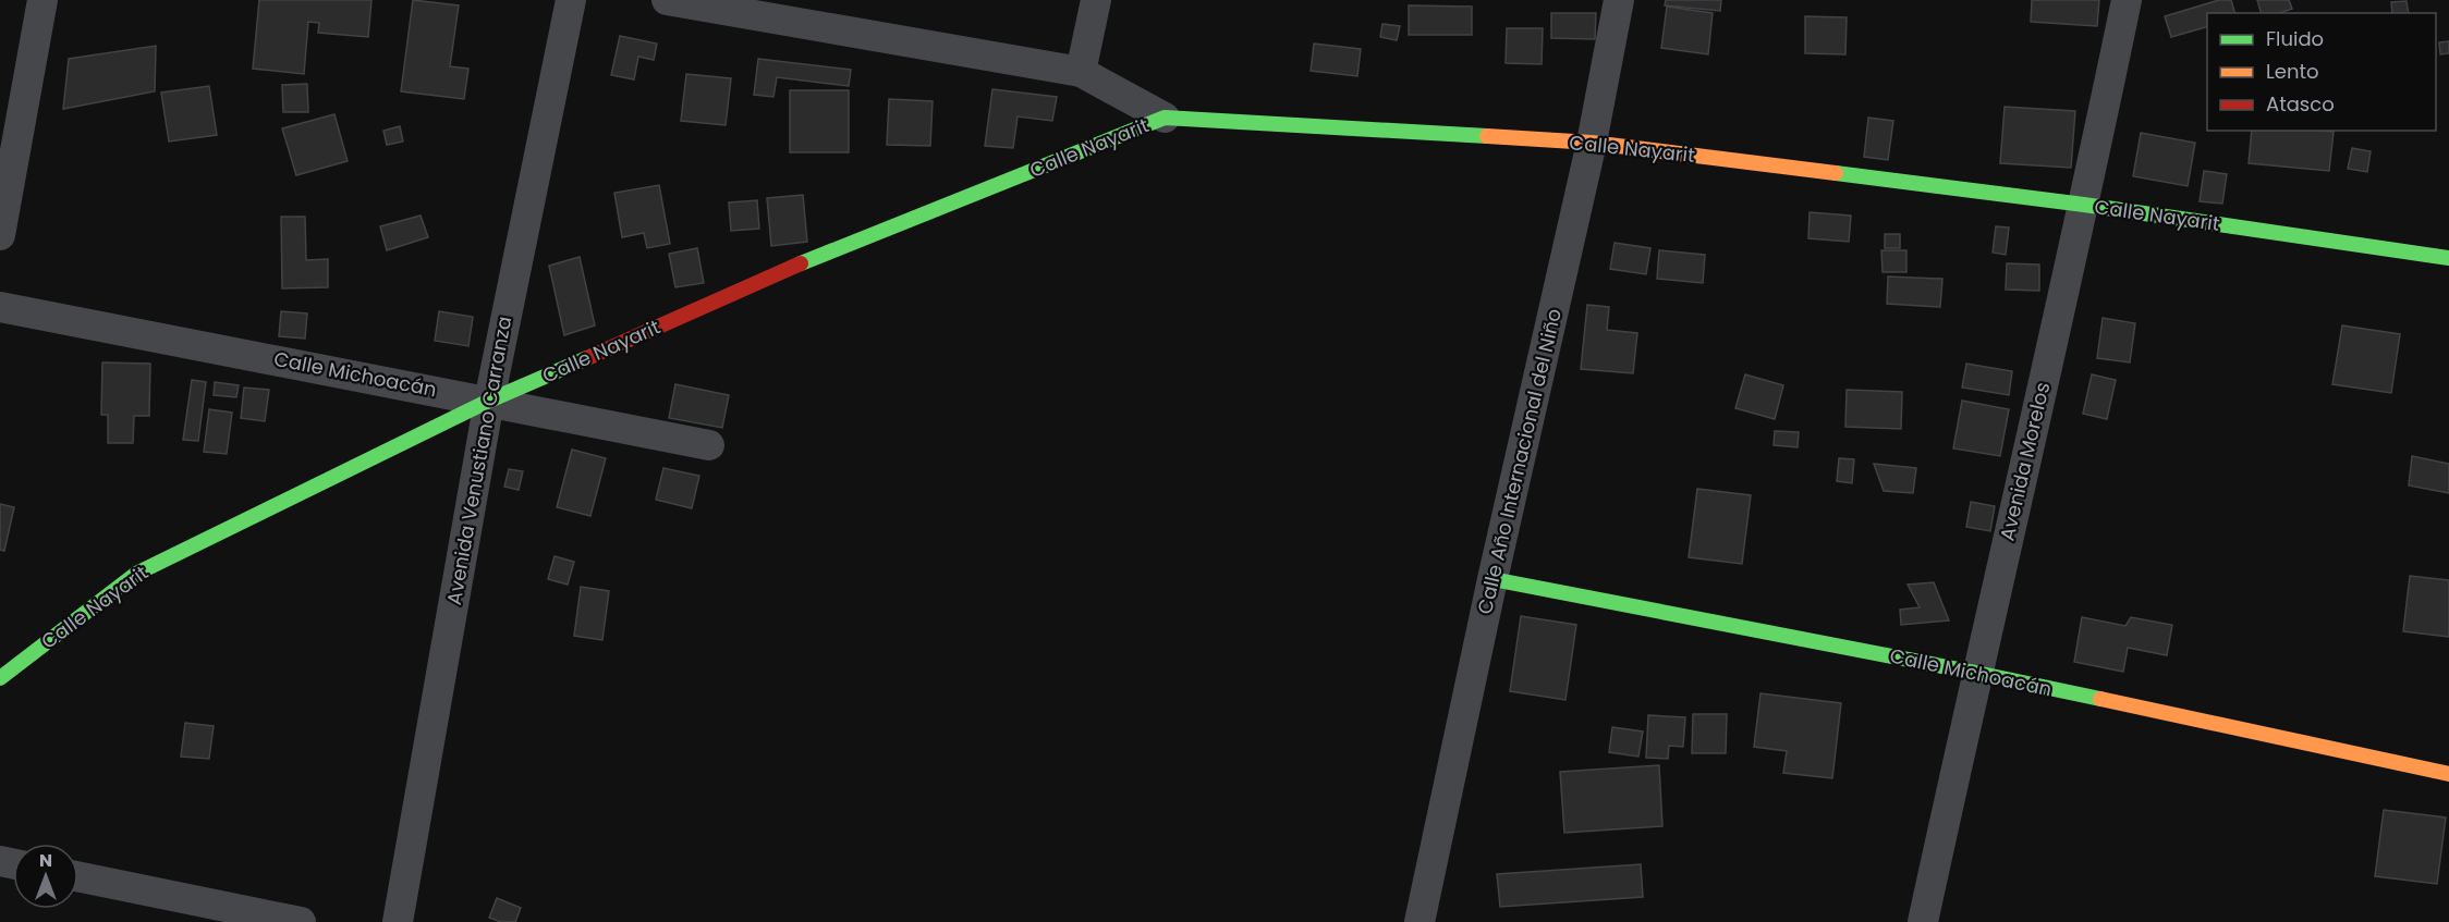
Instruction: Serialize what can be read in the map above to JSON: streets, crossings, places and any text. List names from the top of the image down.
{
  "streets": {
    "street": [
      "Calle Nayarit",
      "Calle Michoacán",
      "Avenida Venustiano Carranza",
      "Calle Año Internacional del Niño",
      "Avenida Morelos"
    ]
  },
  "crossings": [
    ["Calle Nayarit", "Calle Michoacán"],
    ["Calle Nayarit", "Avenida Venustiano Carranza"],
    ["Calle Nayarit", "Calle Año Internacional del Niño"],
    ["Calle Nayarit", "Avenida Morelos"],
    ["Calle Michoacán", "Avenida Venustiano Carranza"],
    ["Calle Michoacán", "Calle Año Internacional del Niño"],
    ["Calle Michoacán", "Avenida Morelos"]
  ],
  "legend": ["Fluido", "Lento", "Atasco"],
  "north": "top"
}
